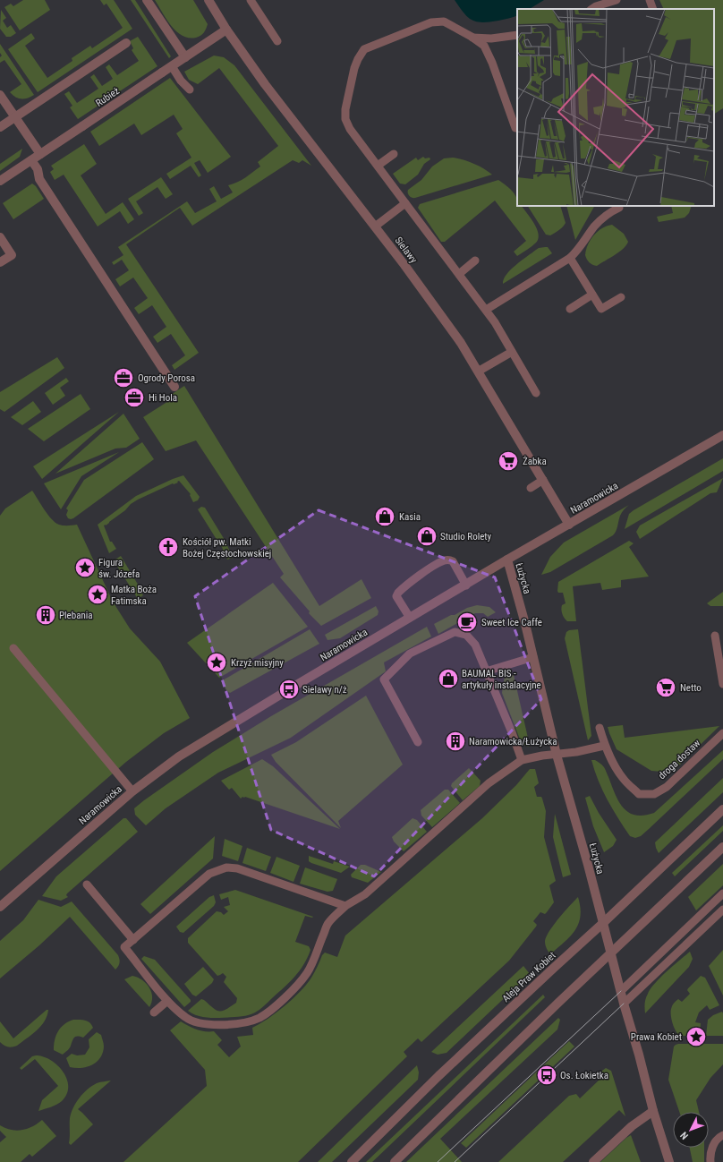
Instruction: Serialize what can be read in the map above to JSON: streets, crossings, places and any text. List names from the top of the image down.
{
  "streets": {
    "street": [
      "Rubież",
      "Sielawy",
      "Naramowicka",
      "Łużycka",
      "Aleja Praw Kobiet"
    ],
    "lane": ["droga dostaw"]
  },
  "crossings": [
    ["Rubież", "Sielawy"],
    ["Sielawy", "Naramowicka"],
    ["Naramowicka", "Łużycka"],
    ["Łużycka", "Aleja Praw Kobiet"]
  ],
  "places": {
    "office": ["Ogrody Porosa", "Hi Hola"],
    "supermarket": ["Żabka", "Netto"],
    "shop": ["Kasia", "Studio Rolety", "BAUMAL BIS - artykuły instalacyjne"],
    "church": ["Kościół pw. Matki Bożej Częstochowskiej"],
    "place": [
      "Figura św. Józefa",
      "Matka Boża Fatimska",
      "Krzyż misyjny",
      "Prawa Kobiet"
    ],
    "building": ["Plebania", "Naramowicka/Łużycka"],
    "cafe": ["Sweet Ice Caffe"],
    "bus stop": ["Sielawy n/ż", "Os. Łokietka"]
  },
  "north": "bottom left"
}
